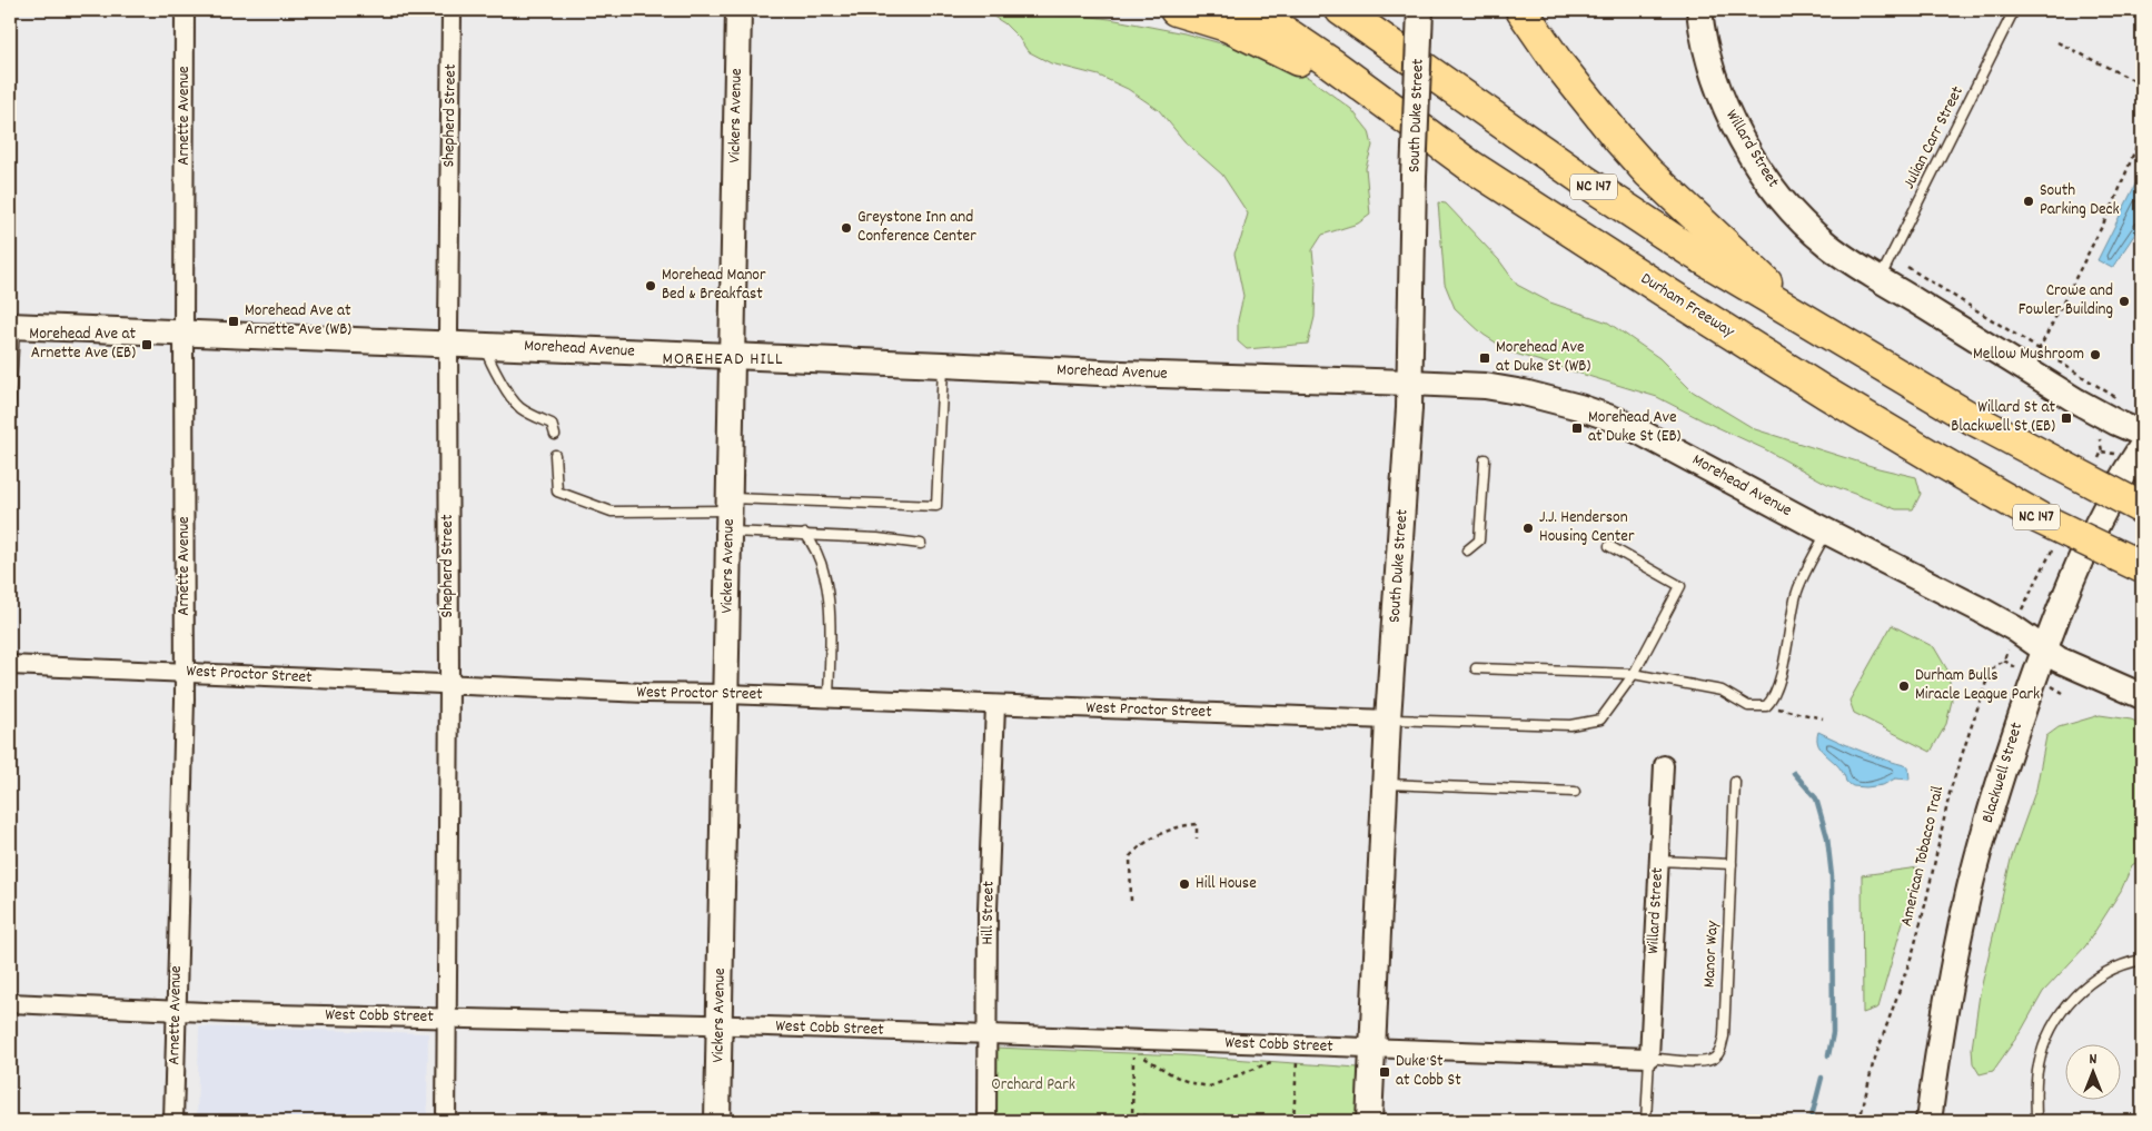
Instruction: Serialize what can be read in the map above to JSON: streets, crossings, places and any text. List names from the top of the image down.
{
  "streets": {
    "highway": ["NC 147", "Durham Freeway"],
    "street": [
      "Arnette Avenue",
      "Shepherd Street",
      "Vickers Avenue",
      "South Duke Street",
      "Willard Street",
      "Morehead Avenue",
      "West Proctor Street",
      "Blackwell Street",
      "Hill Street",
      "West Cobb Street"
    ],
    "lane": ["Julian Carr Street", "Manor Way"],
    "path": ["American Tobacco Trail"]
  },
  "crossings": [
    ["Arnette Avenue", "Morehead Avenue"],
    ["Arnette Avenue", "West Proctor Street"],
    ["Arnette Avenue", "West Cobb Street"],
    ["Shepherd Street", "Morehead Avenue"],
    ["Shepherd Street", "West Proctor Street"],
    ["Shepherd Street", "West Cobb Street"],
    ["Vickers Avenue", "Morehead Avenue"],
    ["Vickers Avenue", "West Proctor Street"],
    ["Vickers Avenue", "West Cobb Street"],
    ["South Duke Street", "Morehead Avenue"],
    ["South Duke Street", "West Proctor Street"],
    ["South Duke Street", "West Cobb Street"],
    ["Julian Carr Street", "Willard Street"],
    ["Willard Street", "Manor Way"],
    ["Willard Street", "West Cobb Street"],
    ["Morehead Avenue", "Blackwell Street"],
    ["West Proctor Street", "Hill Street"],
    ["Hill Street", "West Cobb Street"],
    ["Manor Way", "West Cobb Street"]
  ],
  "districts": ["MOREHEAD HILL"],
  "parks": ["Orchard Park"],
  "places": {
    "other": [
      "South Parking Deck",
      "Greystone Inn and Conference Center",
      "Morehead Manor Bed & Breakfast",
      "Crowe and Fowler Building",
      "Mellow Mushroom",
      "J.J. Henderson Housing Center",
      "Durham Bulls Miracle League Park",
      "Hill House"
    ],
    "transit": [
      "Morehead Ave at Arnette Ave (WB)",
      "Morehead Ave at Arnette Ave (EB)",
      "Morehead Ave at Duke St (WB)",
      "Willard St at Blackwell St (EB)",
      "Morehead Ave at Duke St (EB)",
      "Duke St at Cobb St"
    ]
  },
  "north": "top"
}
